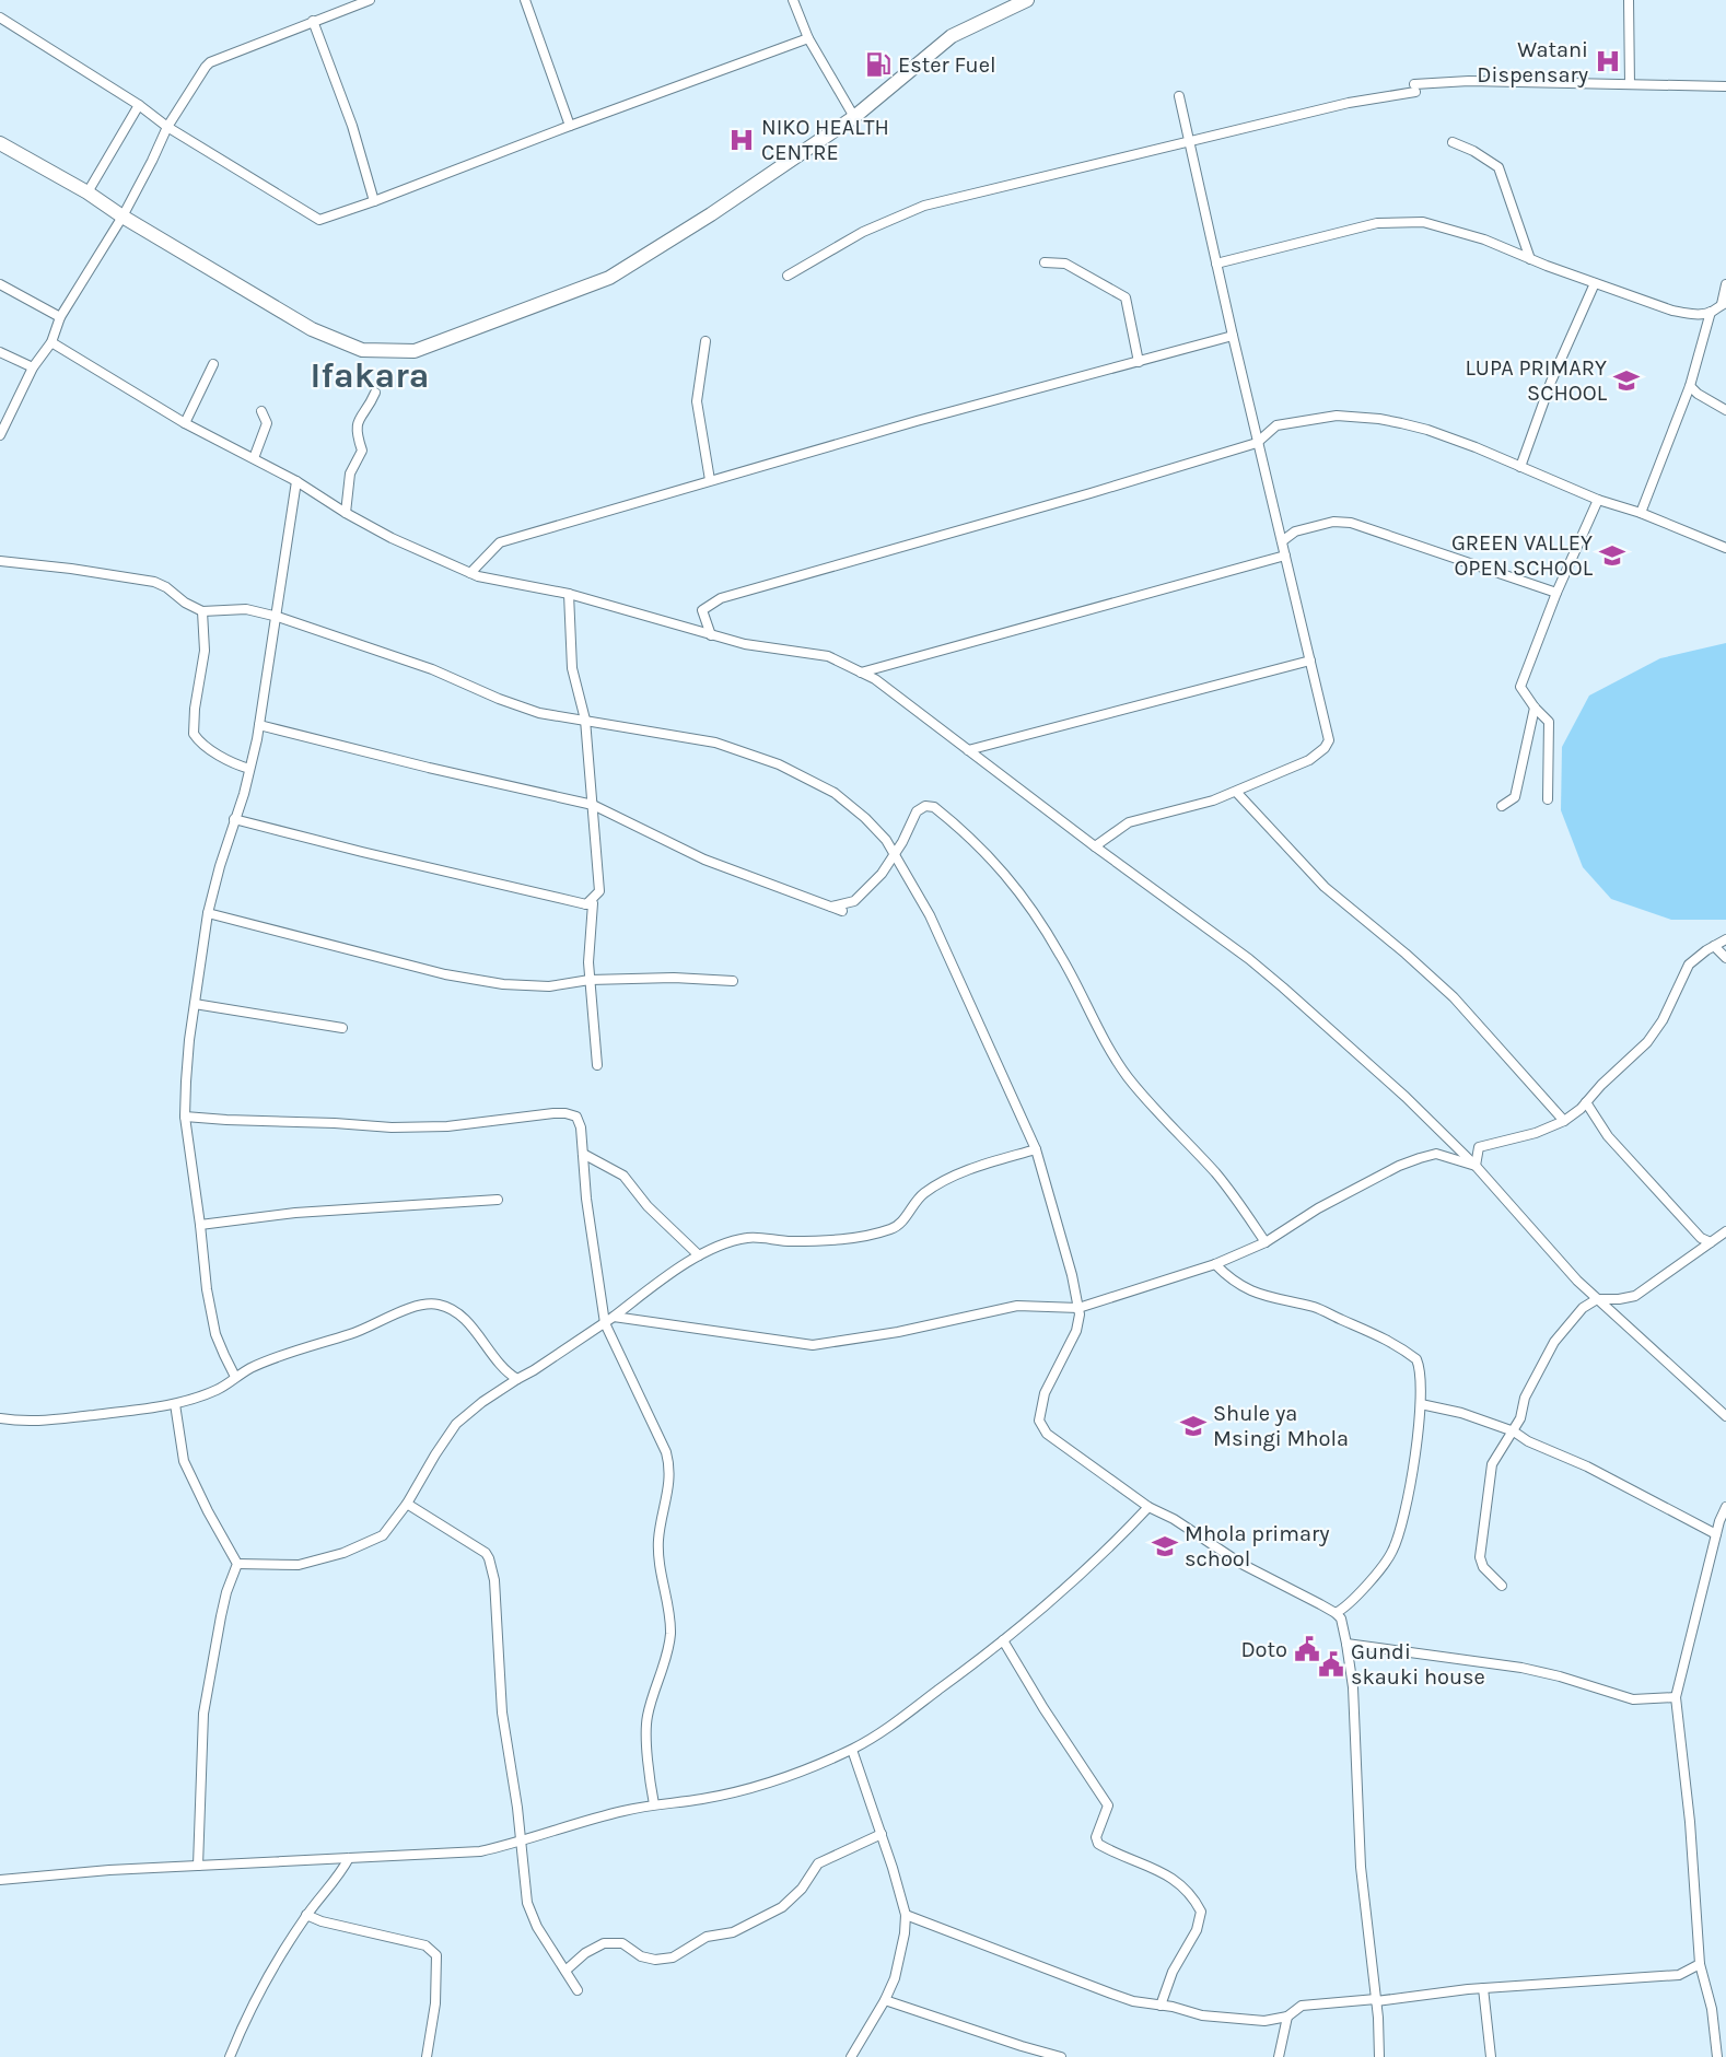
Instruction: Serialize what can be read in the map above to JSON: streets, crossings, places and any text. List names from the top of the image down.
{
  "districts": ["Ifakara"],
  "places": {
    "hospital": ["Watani Dispensary", "NIKO HEALTH CENTRE"],
    "fuel station": ["Ester Fuel"],
    "school or university": [
      "LUPA PRIMARY SCHOOL",
      "GREEN VALLEY OPEN SCHOOL",
      "Shule ya Msingi Mhola",
      "Mhola primary school"
    ],
    "public building": ["Doto", "Gundi skauki house"]
  }
}
